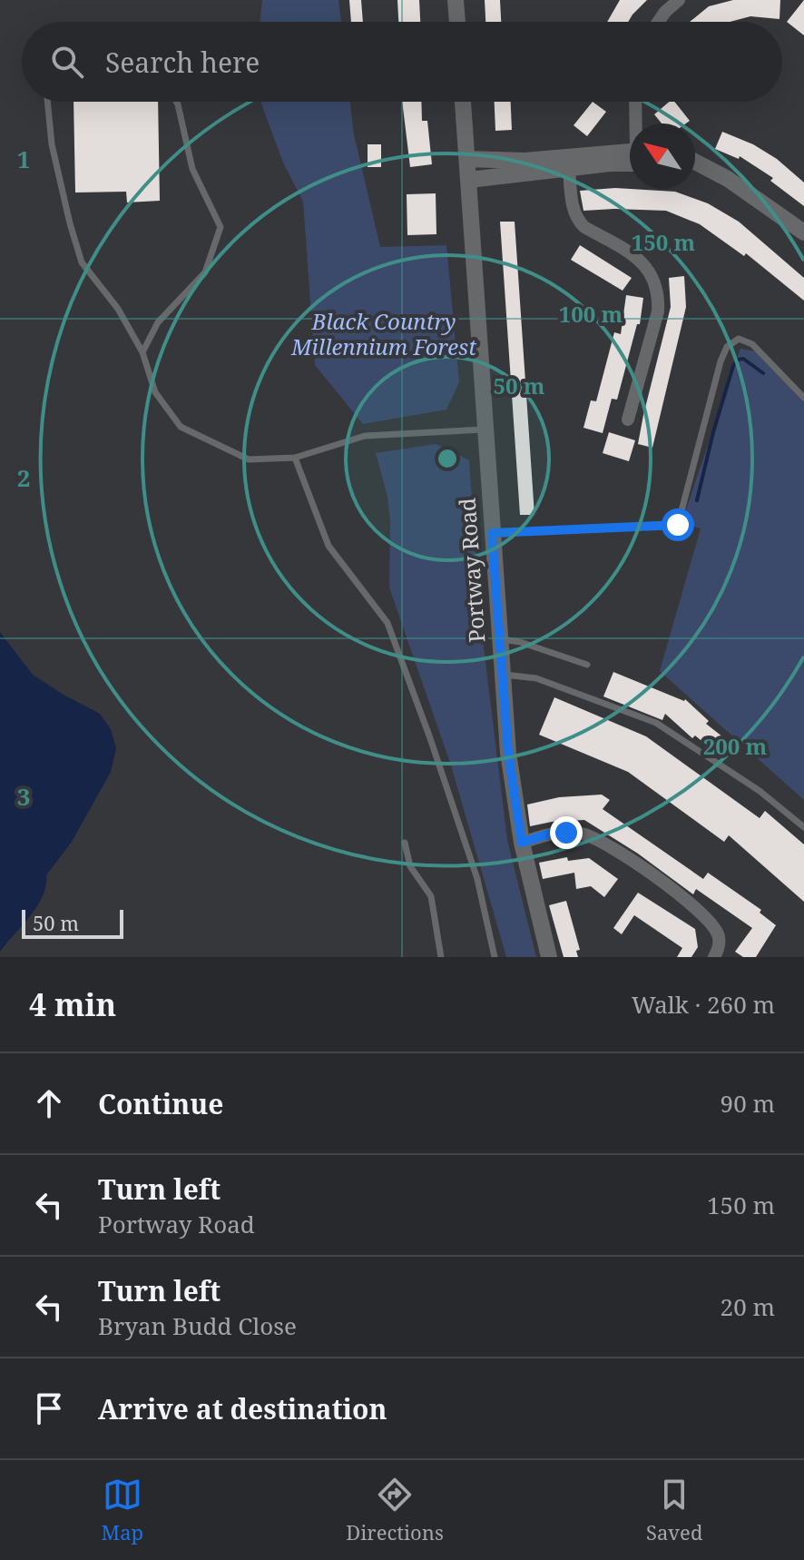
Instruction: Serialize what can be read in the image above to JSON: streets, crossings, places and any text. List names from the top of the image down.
{
  "streets": {
    "street": ["Portway Road"]
  },
  "parks": ["Black Country Millennium Forest"],
  "scale_bar": "50 m",
  "north": "top left",
  "page": {
    "search": "Search here",
    "scale": "50 m",
    "heading": ["4 min", "Walk · 260 m"],
    "list": [
      ["Continue", "90 m"],
      ["Turn left", "Portway Road", "150 m"],
      ["Turn left", "Bryan Budd Close", "20 m"],
      "Arrive at destination"
    ],
    "nav": ["Map", "Directions", "Saved"]
  },
  "grid": {
    "rows": ["1", "2", "3"]
  },
  "rings": [
    "150 m",
    "100 m",
    "50 m",
    "200 m"
  ]
}
